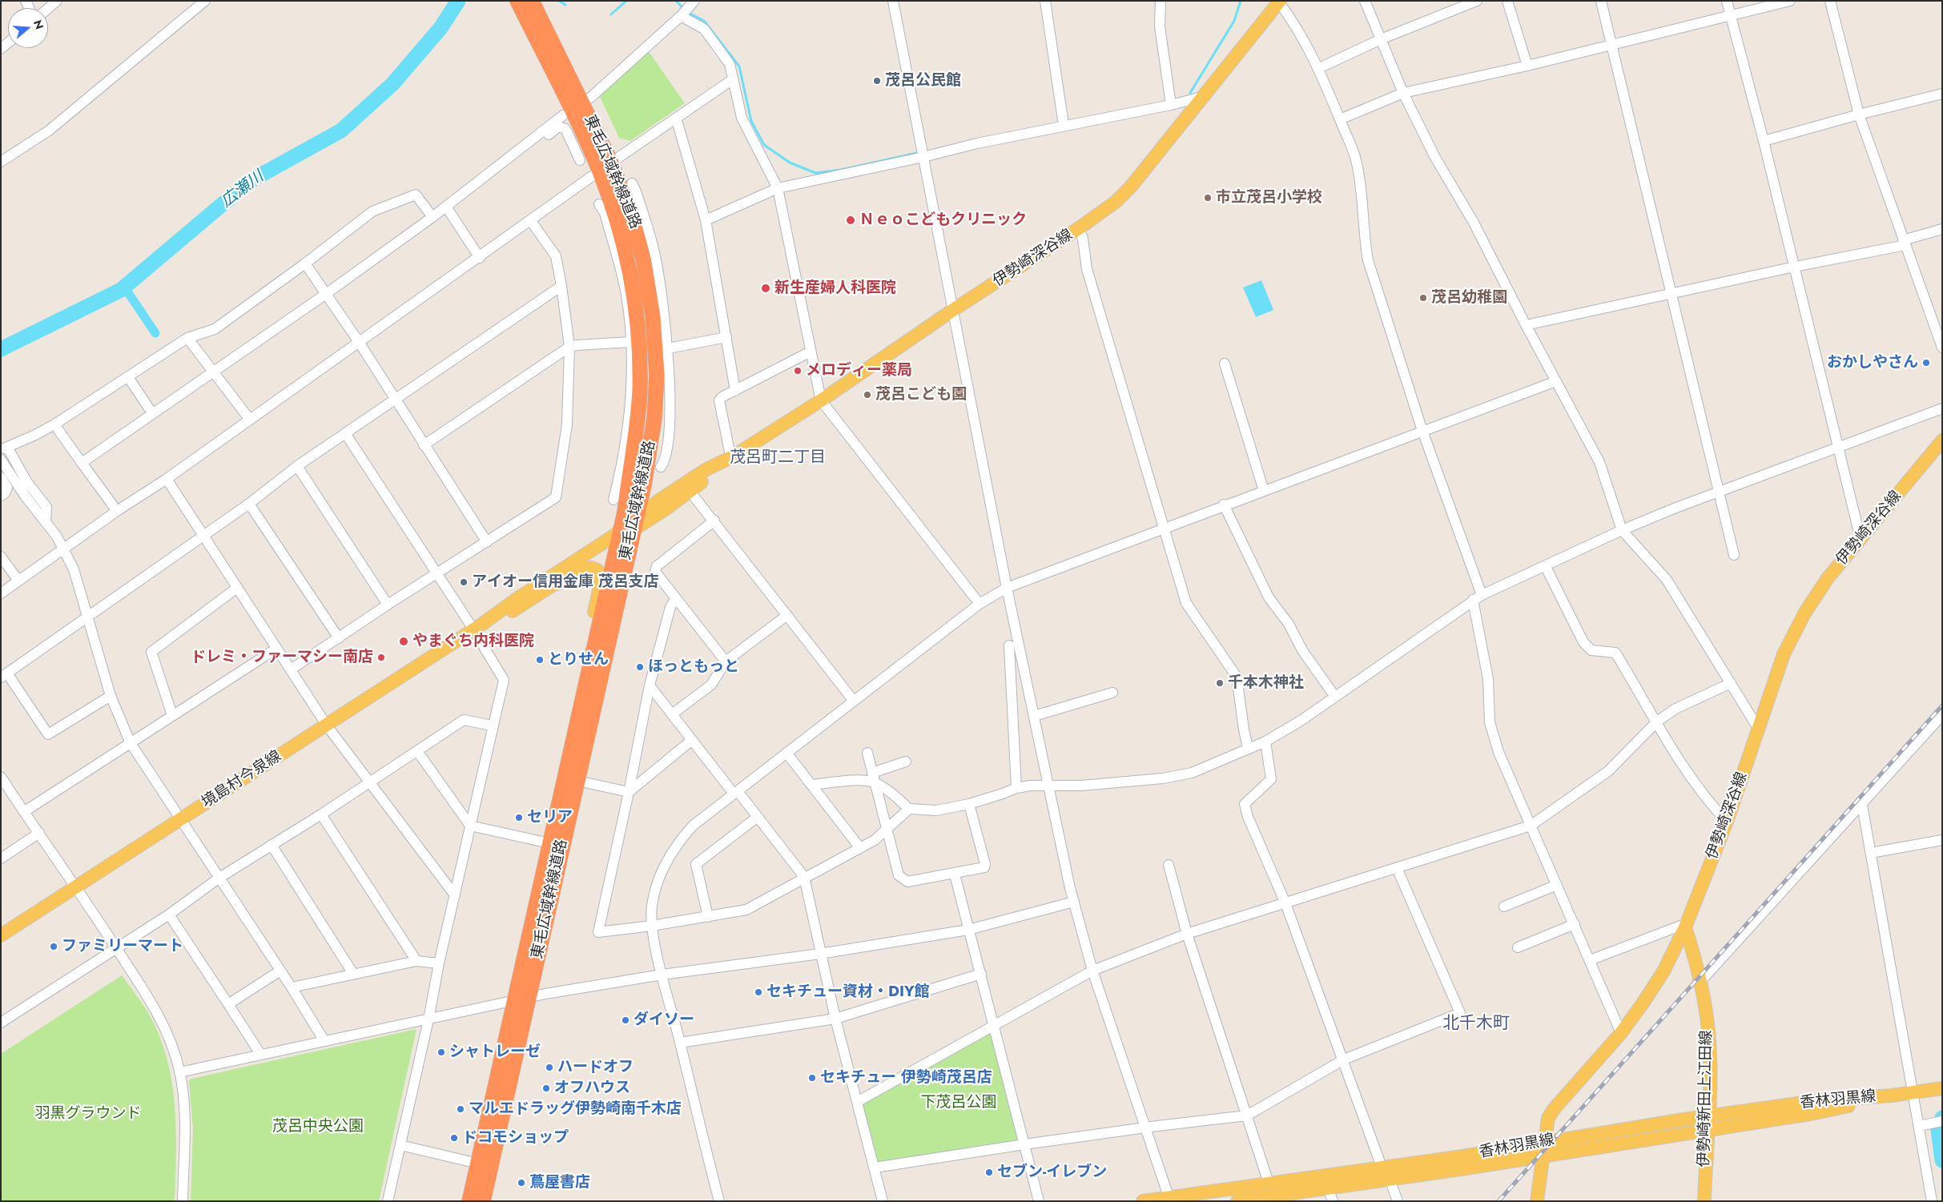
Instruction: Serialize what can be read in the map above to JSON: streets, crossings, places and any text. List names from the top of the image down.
{
  "streets": {
    "highway": ["東毛広域幹線道路"],
    "main road": [
      "伊勢崎深谷線",
      "境島村今泉線",
      "伊勢崎新田上江田線",
      "香林羽黒線"
    ]
  },
  "crossings": [
    ["東毛広域幹線道路", "伊勢崎深谷線"],
    ["東毛広域幹線道路", "境島村今泉線"],
    ["伊勢崎深谷線", "境島村今泉線"],
    ["伊勢崎深谷線", "伊勢崎新田上江田線"],
    ["伊勢崎深谷線", "香林羽黒線"],
    ["伊勢崎新田上江田線", "香林羽黒線"]
  ],
  "districts": ["茂呂町二丁目", "北千木町"],
  "water": ["広瀬川"],
  "parks": ["下茂呂公園", "羽黒グラウンド", "茂呂中央公園"],
  "places": [
    "茂呂公民館",
    "市立茂呂小学校",
    "Ｎｅｏこどもクリニック",
    "新生産婦人科医院",
    "茂呂幼稚園",
    "おかしやさん",
    "メロディー薬局",
    "茂呂こども園",
    "アイオー信用金庫 茂呂支店",
    "やまぐち内科医院",
    "ドレミ・ファーマシー南店",
    "とりせん",
    "ほっともっと",
    "千本木神社",
    "セリア",
    "ファミリーマート",
    "セキチュー資材・DIY館",
    "ダイソー",
    "シャトレーゼ",
    "ハードオフ",
    "セキチュー 伊勢崎茂呂店",
    "オフハウス",
    "マルエドラッグ伊勢崎南千木店",
    "ドコモショップ",
    "セブン-イレブン",
    "蔦屋書店"
  ],
  "north": "right"
}
